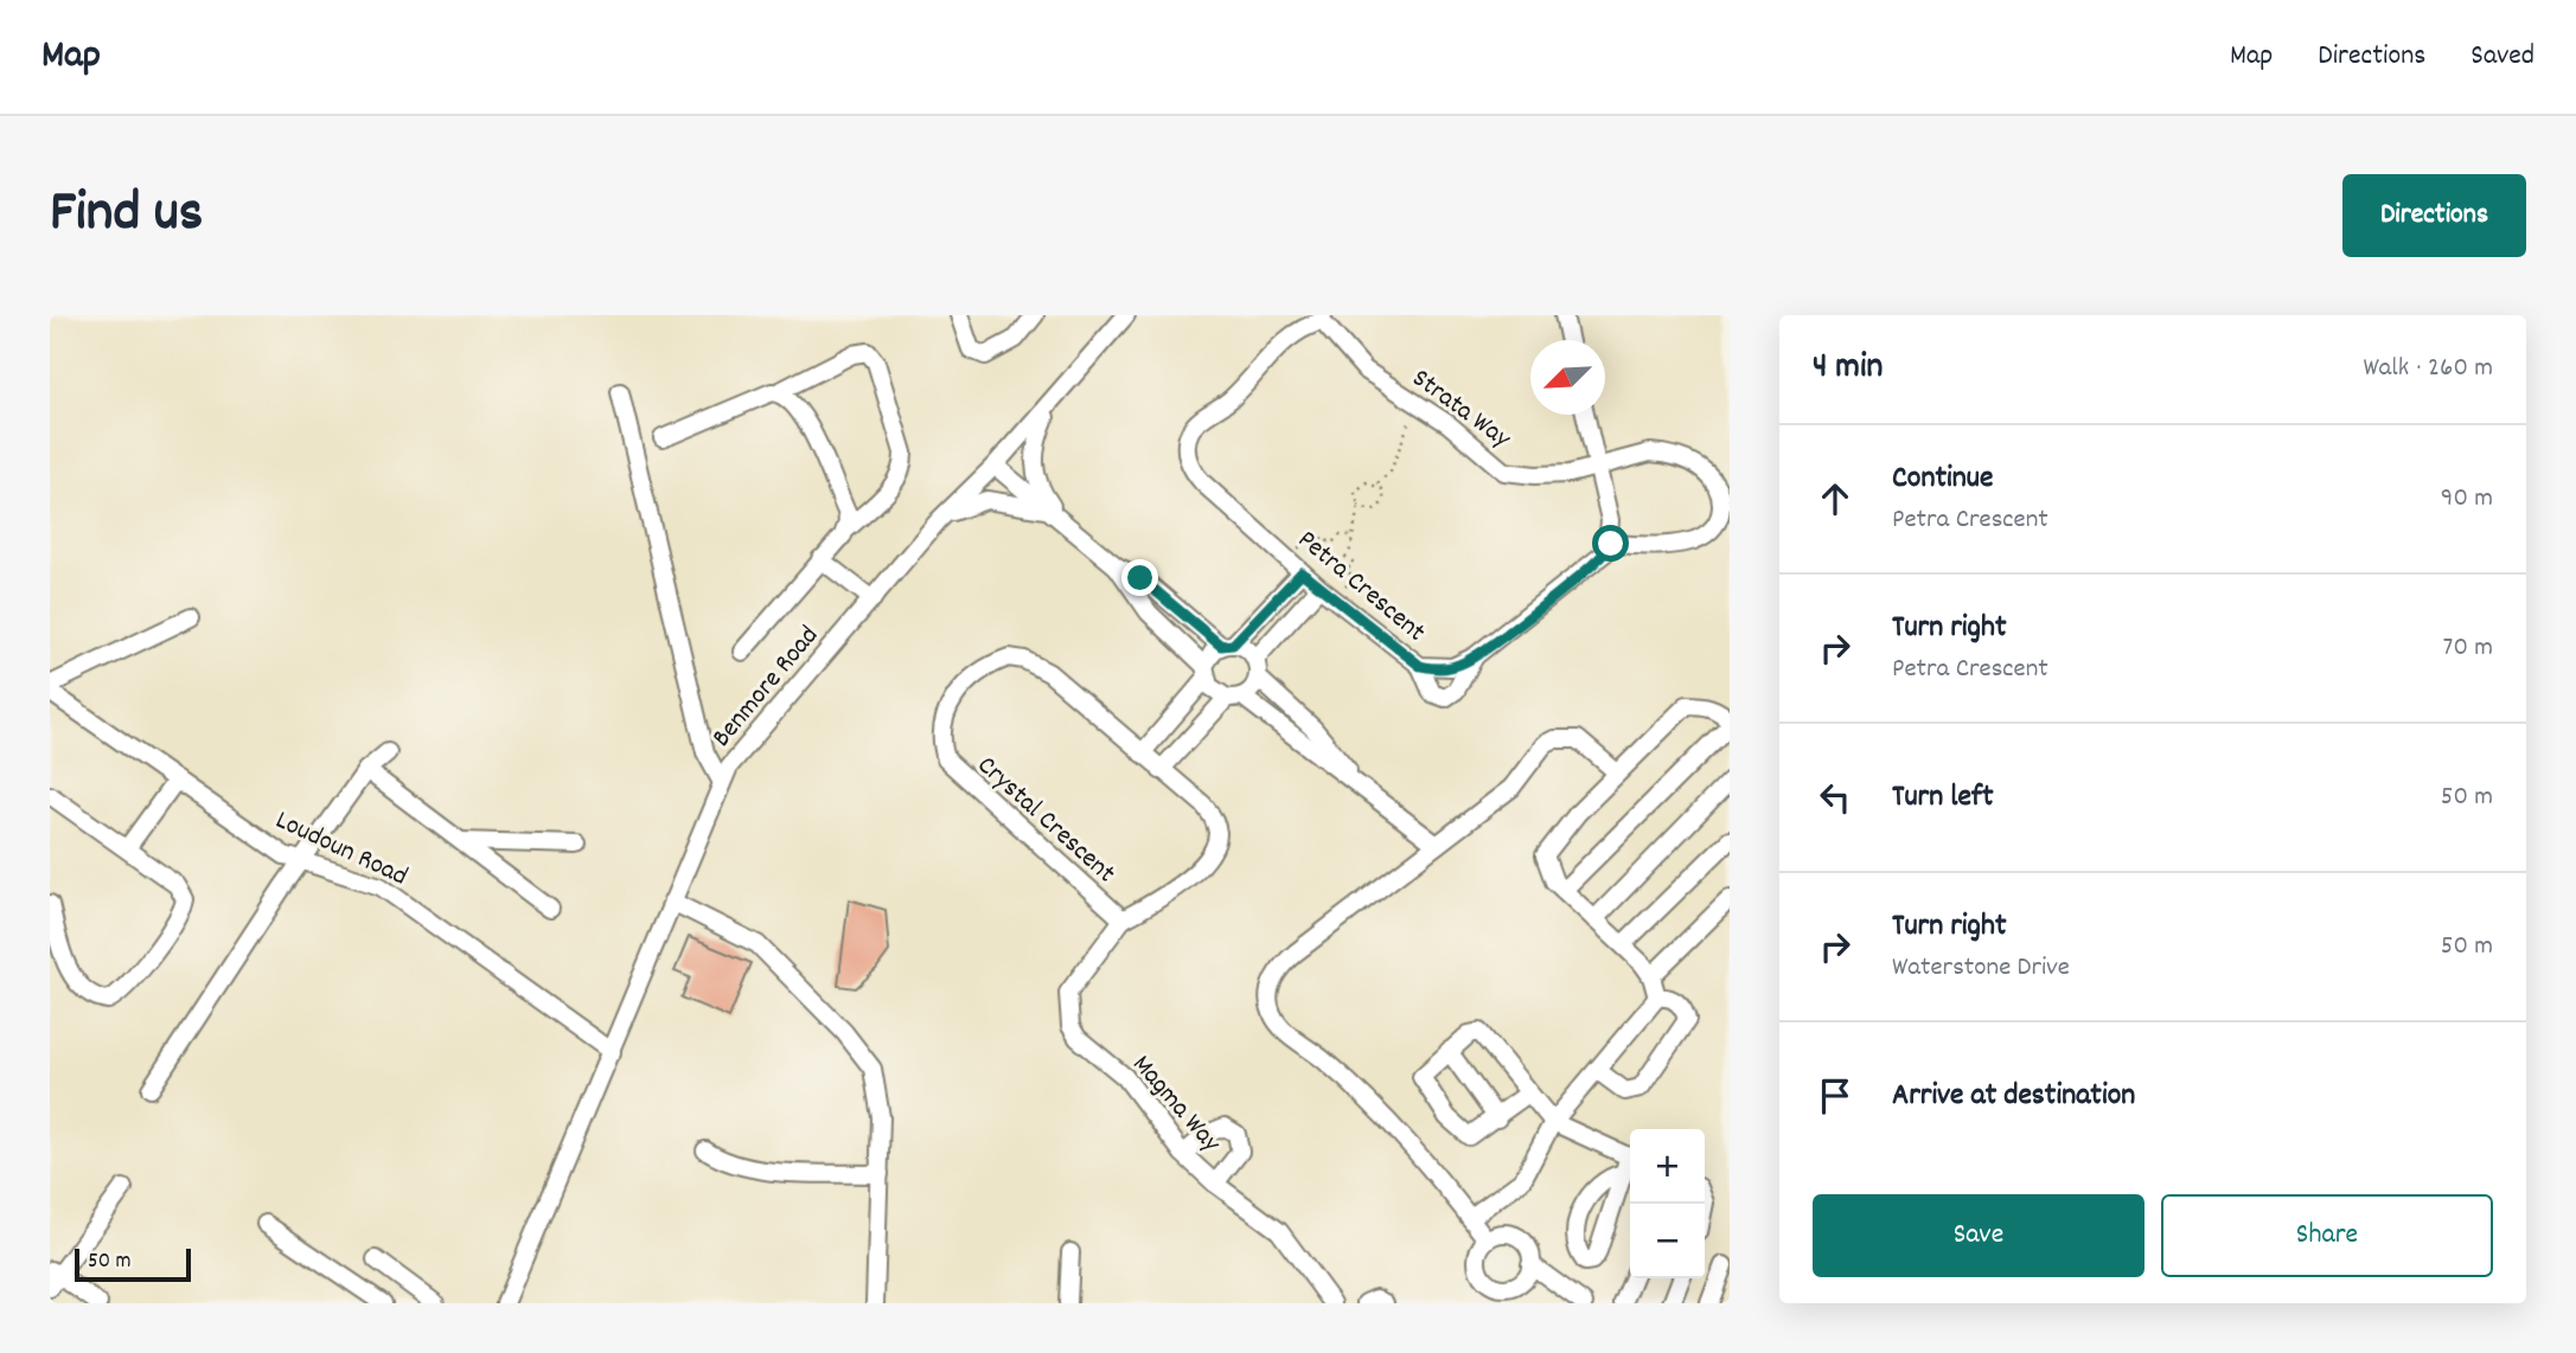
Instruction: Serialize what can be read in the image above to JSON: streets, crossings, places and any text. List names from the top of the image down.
{
  "streets": {
    "street": [
      "Strata Way",
      "Petra Crescent",
      "Benmore Road",
      "Crystal Crescent",
      "Loudoun Road",
      "Magma Way"
    ]
  },
  "crossings": [
    ["Strata Way", "Petra Crescent"],
    ["Benmore Road", "Loudoun Road"],
    ["Crystal Crescent", "Magma Way"]
  ],
  "scale_bar": "50 m",
  "north": "bottom left",
  "page": {
    "header": "Map",
    "nav": ["Map", "Directions", "Saved"],
    "title": "Find us",
    "buttons": [
      "Directions",
      ["Save", "Share"]
    ],
    "heading": ["4 min", "Walk · 260 m"],
    "list": [
      ["Continue", "Petra Crescent", "90 m"],
      ["Turn right", "Petra Crescent", "70 m"],
      ["Turn left", "50 m"],
      ["Turn right", "Waterstone Drive", "50 m"],
      "Arrive at destination"
    ],
    "map_buttons": ["+", "−"],
    "scale": "50 m"
  }
}
